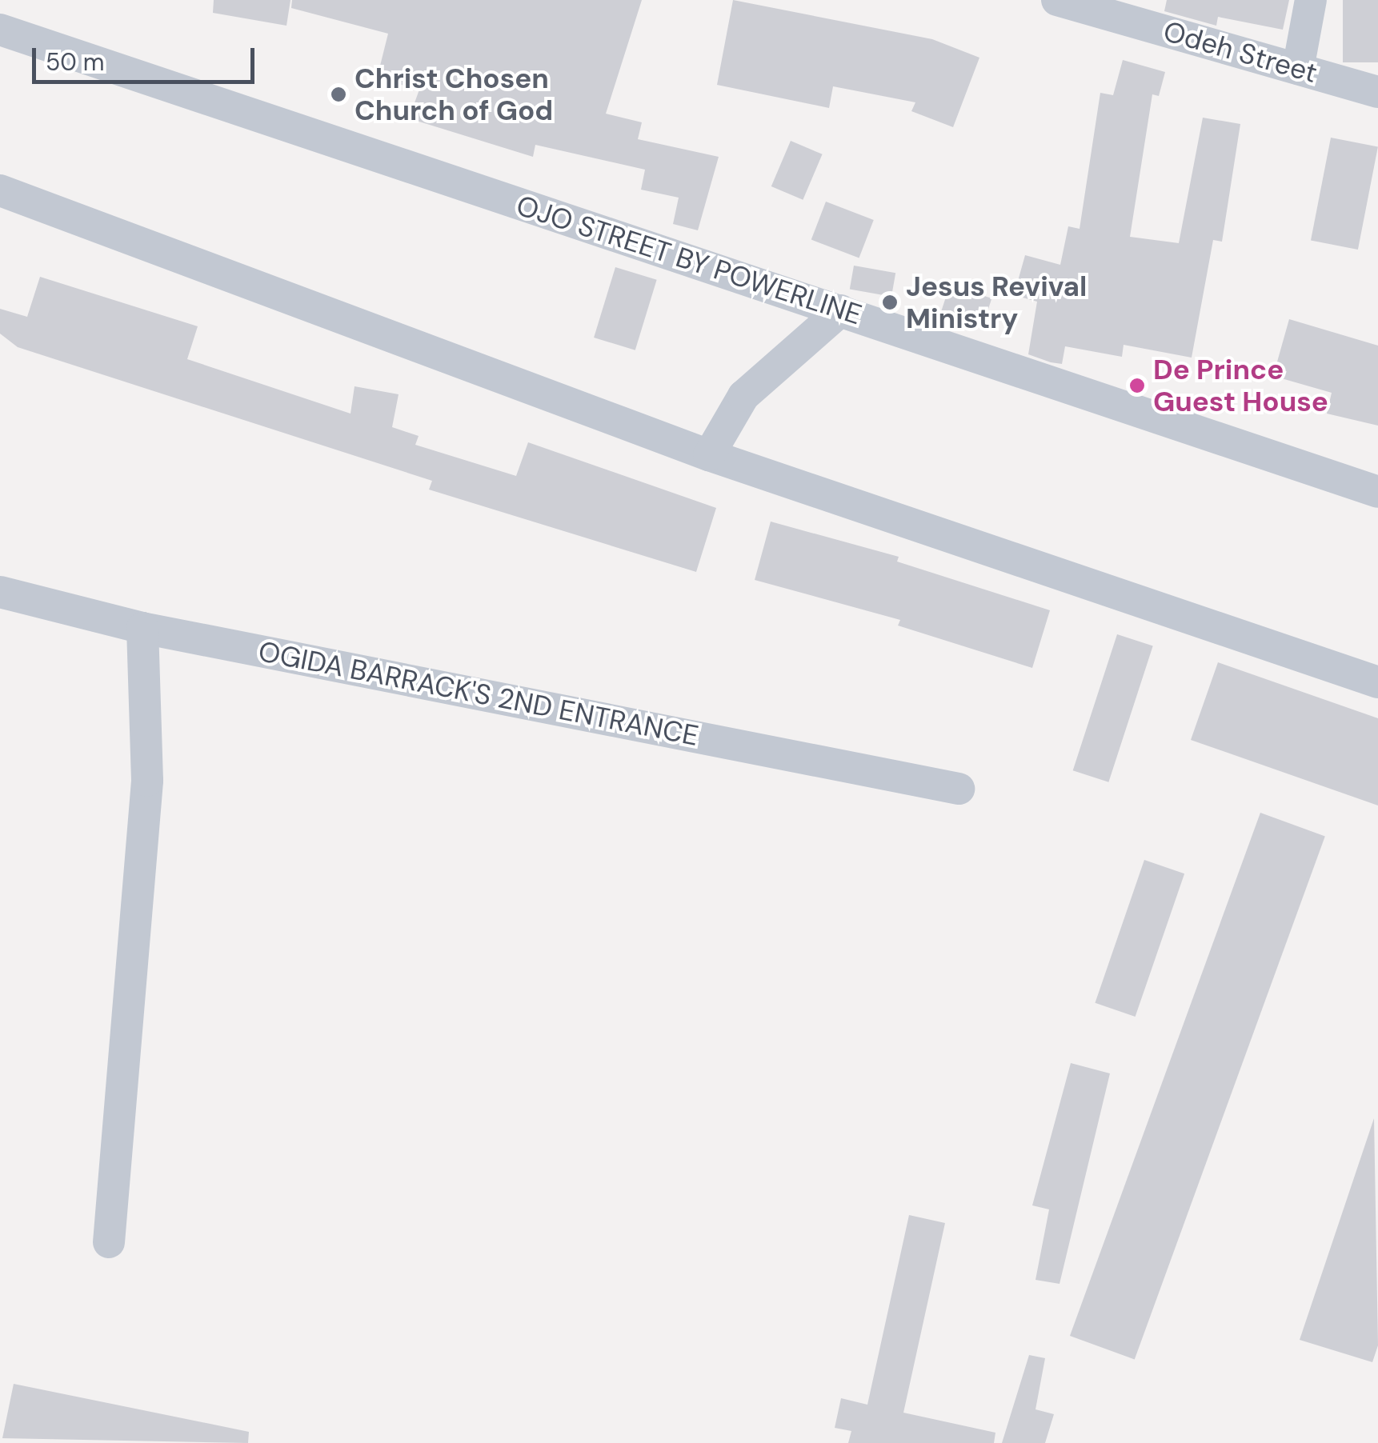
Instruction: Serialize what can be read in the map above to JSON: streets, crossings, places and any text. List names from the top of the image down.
{
  "streets": {
    "street": ["Odeh Street", "OJO STREET BY POWERLINE", "OGIDA BARRACK'S 2ND ENTRANCE"]
  },
  "places": ["Christ Chosen Church of God", "Jesus Revival Ministry", "De Prince Guest House"],
  "scale_bar": "50 m"
}
